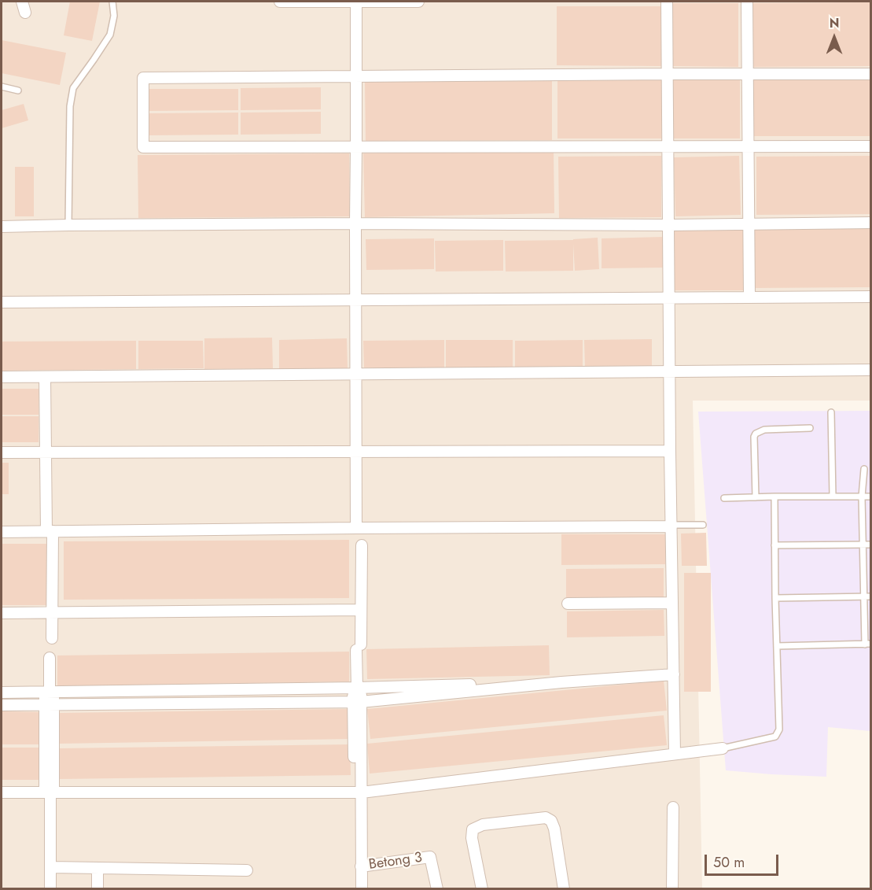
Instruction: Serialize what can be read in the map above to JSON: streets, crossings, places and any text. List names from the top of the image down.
{
  "streets": {
    "street": ["Betong 3"]
  },
  "scale_bar": "50 m",
  "north": "top"
}
